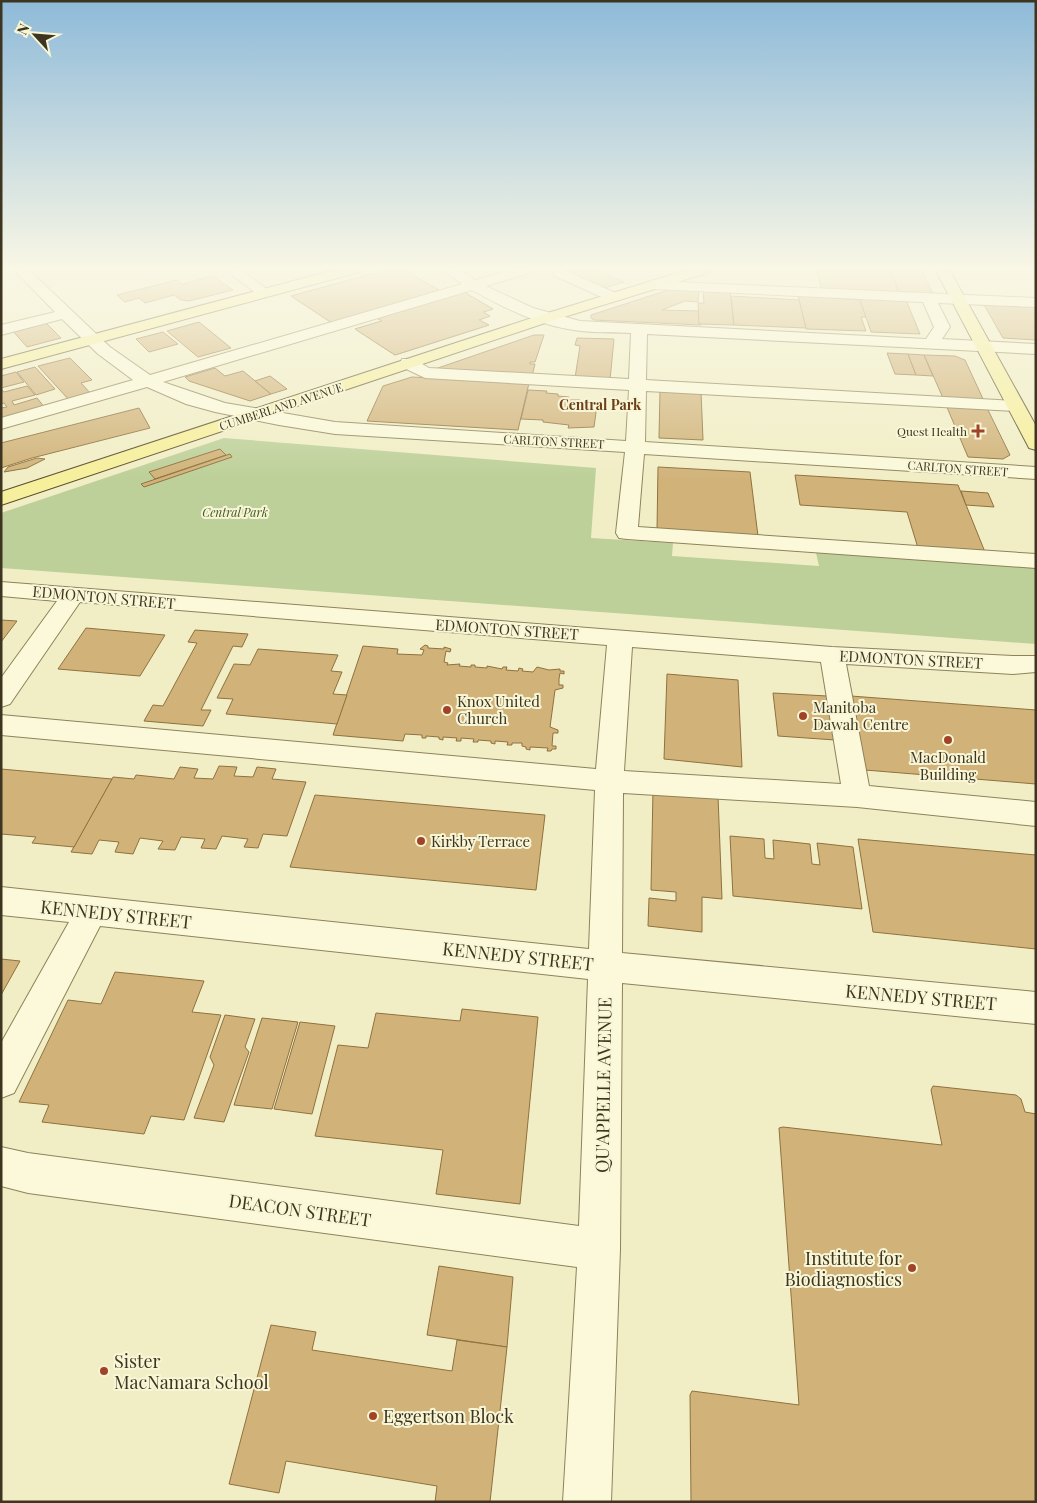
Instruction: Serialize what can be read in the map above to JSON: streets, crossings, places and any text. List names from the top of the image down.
{
  "streets": {
    "main road": ["CUMBERLAND AVENUE"],
    "street": [
      "CARLTON STREET",
      "EDMONTON STREET",
      "KENNEDY STREET",
      "QU'APPELLE AVENUE",
      "DEACON STREET"
    ]
  },
  "crossings": [
    ["CUMBERLAND AVENUE", "CARLTON STREET"],
    ["EDMONTON STREET", "QU'APPELLE AVENUE"],
    ["KENNEDY STREET", "QU'APPELLE AVENUE"],
    ["QU'APPELLE AVENUE", "DEACON STREET"]
  ],
  "districts": ["Central Park"],
  "parks": ["Central Park"],
  "places": {
    "health": ["Quest Health"],
    "other": [
      "Knox United Church",
      "Manitoba Dawah Centre",
      "MacDonald Building",
      "Kirkby Terrace",
      "Institute for Biodiagnostics",
      "Sister MacNamara School",
      "Eggertson Block"
    ]
  },
  "north": "top left"
}
